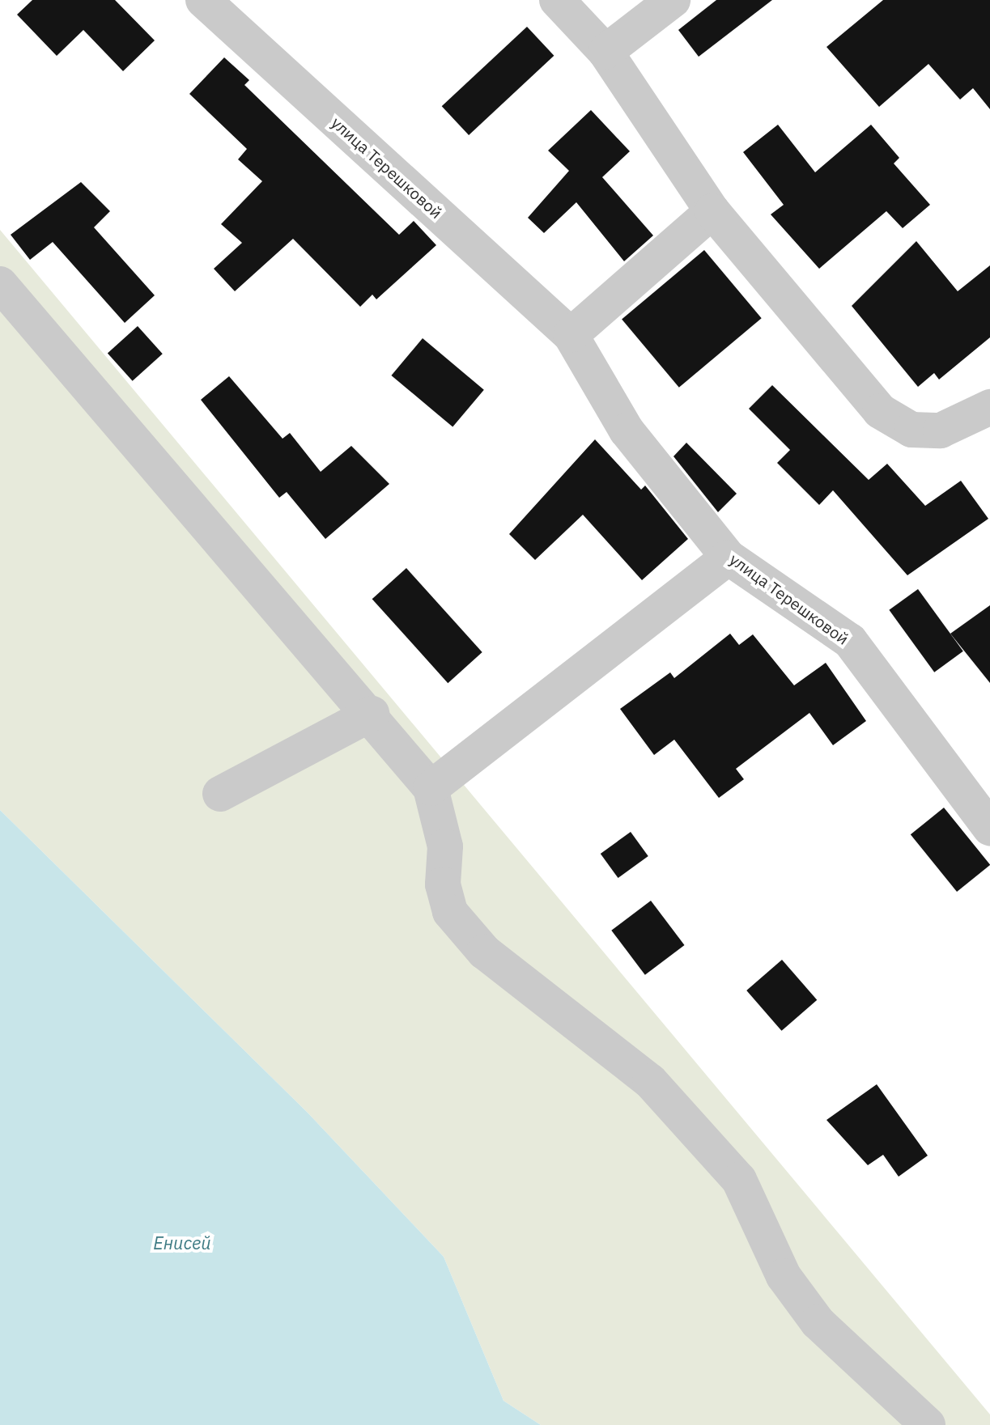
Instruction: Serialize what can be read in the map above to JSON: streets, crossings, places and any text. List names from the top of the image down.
{
  "streets": {
    "street": ["улица Терешковой"]
  },
  "water": ["Енисей"]
}
